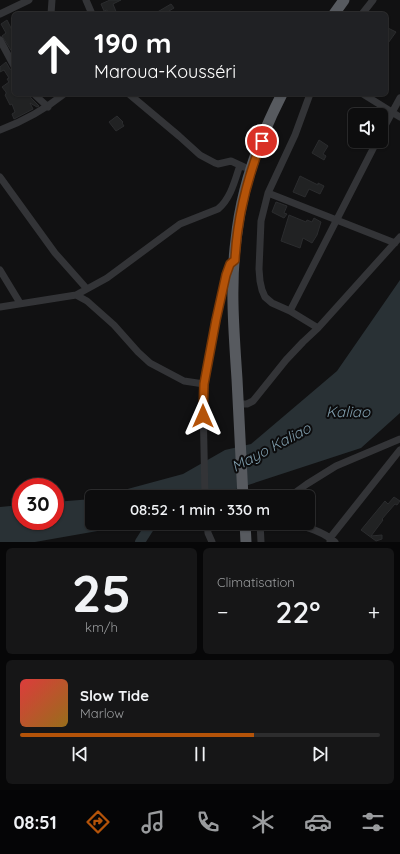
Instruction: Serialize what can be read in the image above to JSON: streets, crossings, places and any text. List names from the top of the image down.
{
  "water": ["Kaliao", "Mayo Kaliao"],
  "page": {
    "turn": ["190 m", "Maroua-Kousséri"],
    "limit": "30",
    "trip": "08:52 · 1 min · 330 m",
    "tile": [
      ["25", "km/h"],
      "Climatisation"
    ],
    "heat": ["−", "22°", "+"],
    "song": ["Slow Tide", "Marlow"],
    "tabs": "08:51"
  }
}
